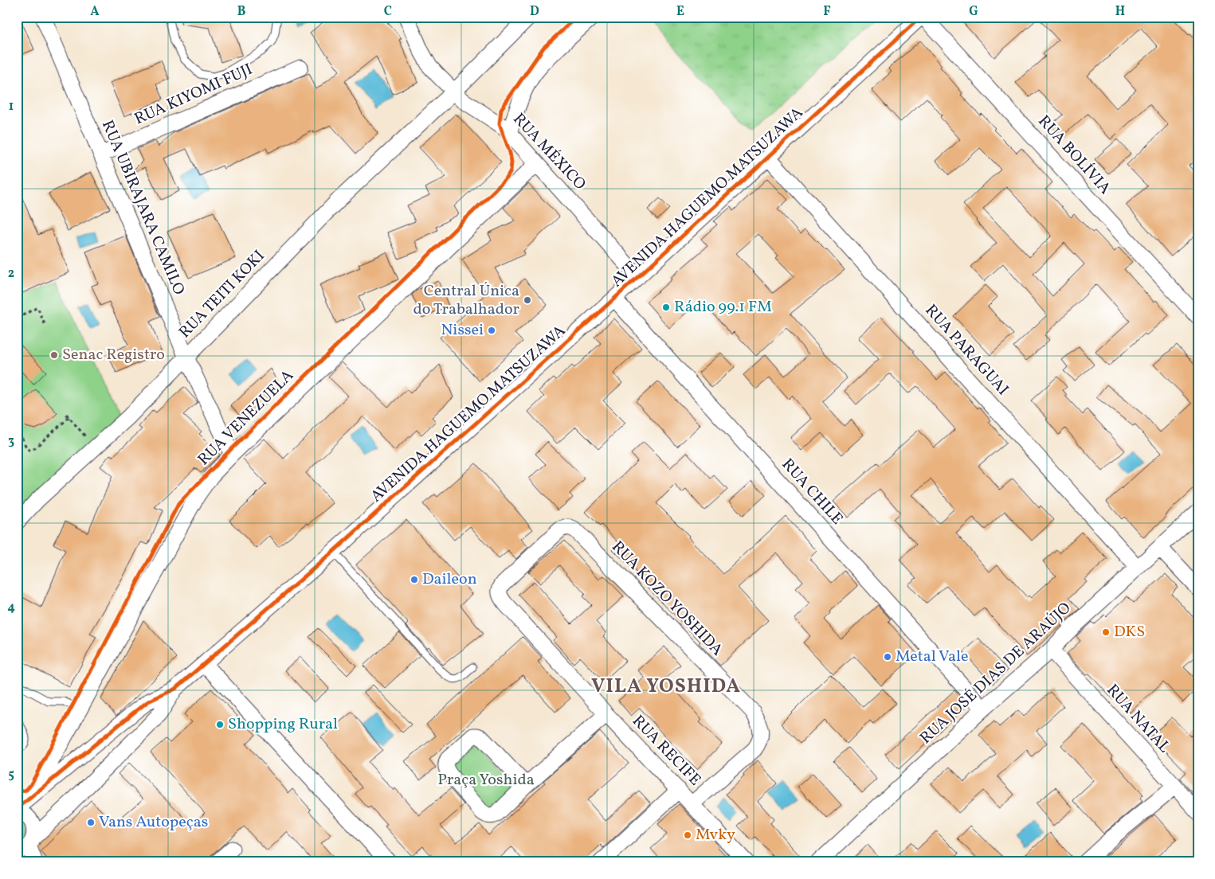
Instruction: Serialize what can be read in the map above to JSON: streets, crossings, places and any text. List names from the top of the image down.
{
  "streets": {
    "street": [
      "RUA KIYOMI FUJI",
      "RUA MÉXICO",
      "RUA BOLÍVIA",
      "AVENIDA HAGUEMO MATSUZAWA",
      "RUA UBIRAJARA CAMILO",
      "RUA TEITI KOKI",
      "RUA PARAGUAI",
      "RUA VENEZUELA",
      "RUA CHILE",
      "RUA KOZO YOSHIDA",
      "RUA JOSÉ DIAS DE ARAÚJO",
      "RUA NATAL",
      "RUA RECIFE"
    ]
  },
  "crossings": [
    ["RUA KIYOMI FUJI", "RUA UBIRAJARA CAMILO"],
    ["RUA MÉXICO", "AVENIDA HAGUEMO MATSUZAWA"],
    ["RUA MÉXICO", "RUA TEITI KOKI"],
    ["RUA MÉXICO", "RUA VENEZUELA"],
    ["RUA BOLÍVIA", "AVENIDA HAGUEMO MATSUZAWA"],
    ["AVENIDA HAGUEMO MATSUZAWA", "RUA PARAGUAI"],
    ["AVENIDA HAGUEMO MATSUZAWA", "RUA VENEZUELA"],
    ["AVENIDA HAGUEMO MATSUZAWA", "RUA CHILE"],
    ["RUA UBIRAJARA CAMILO", "RUA TEITI KOKI"],
    ["RUA UBIRAJARA CAMILO", "RUA VENEZUELA"],
    ["RUA PARAGUAI", "RUA JOSÉ DIAS DE ARAÚJO"],
    ["RUA CHILE", "RUA JOSÉ DIAS DE ARAÚJO"],
    ["RUA KOZO YOSHIDA", "RUA RECIFE"],
    ["RUA JOSÉ DIAS DE ARAÚJO", "RUA NATAL"]
  ],
  "districts": ["VILA YOSHIDA"],
  "parks": ["Praça Yoshida"],
  "places": [
    "Central Única do Trabalhador",
    "Rádio 99.1 FM",
    "Nissei",
    "Senac Registro",
    "Daileon",
    "DKS",
    "Metal Vale",
    "Shopping Rural",
    "Vans Autopeças",
    "Mvky"
  ],
  "grid": {
    "columns": [
      "A",
      "B",
      "C",
      "D",
      "E",
      "F",
      "G",
      "H"
    ],
    "rows": [
      "1",
      "2",
      "3",
      "4",
      "5"
    ]
  }
}
